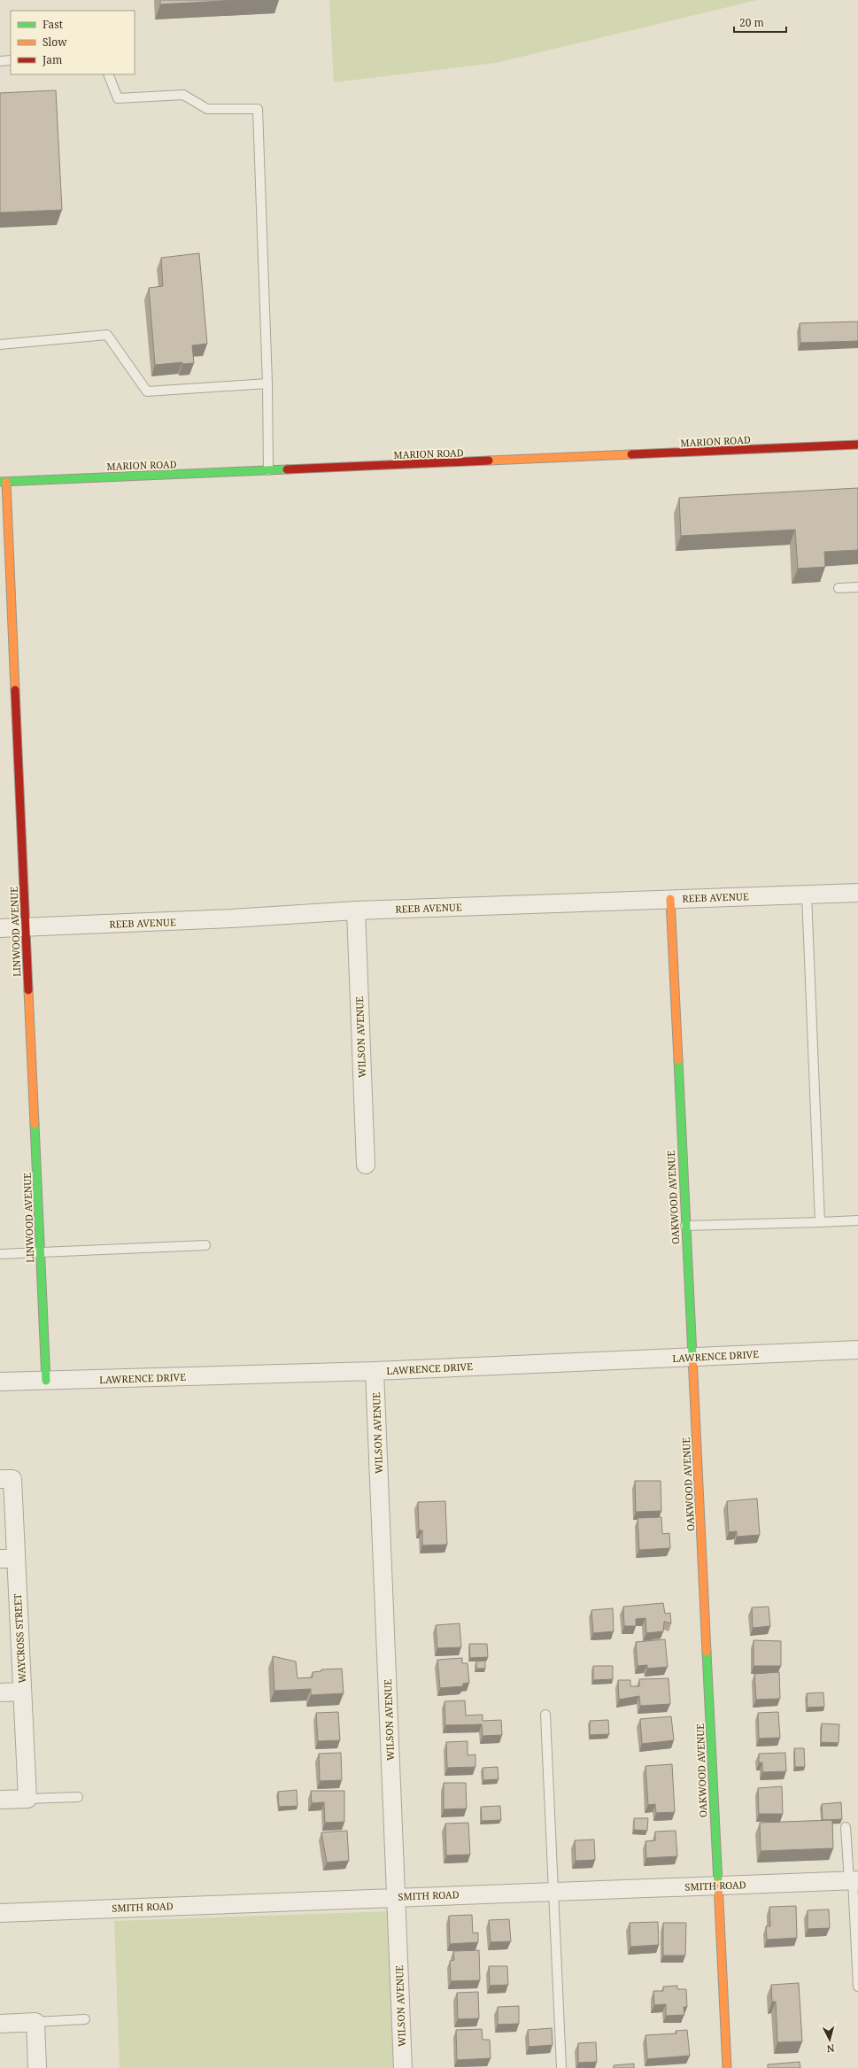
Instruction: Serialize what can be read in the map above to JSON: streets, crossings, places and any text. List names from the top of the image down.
{
  "streets": {
    "street": [
      "MARION ROAD",
      "REEB AVENUE",
      "LINWOOD AVENUE",
      "WILSON AVENUE",
      "OAKWOOD AVENUE",
      "LAWRENCE DRIVE",
      "WAYCROSS STREET",
      "SMITH ROAD"
    ]
  },
  "crossings": [
    ["MARION ROAD", "LINWOOD AVENUE"],
    ["REEB AVENUE", "LINWOOD AVENUE"],
    ["REEB AVENUE", "WILSON AVENUE"],
    ["REEB AVENUE", "OAKWOOD AVENUE"],
    ["LINWOOD AVENUE", "LAWRENCE DRIVE"],
    ["WILSON AVENUE", "LAWRENCE DRIVE"],
    ["WILSON AVENUE", "SMITH ROAD"],
    ["OAKWOOD AVENUE", "LAWRENCE DRIVE"],
    ["OAKWOOD AVENUE", "SMITH ROAD"]
  ],
  "legend": ["Fast", "Slow", "Jam"],
  "scale_bar": "20 m",
  "north": "bottom"
}
